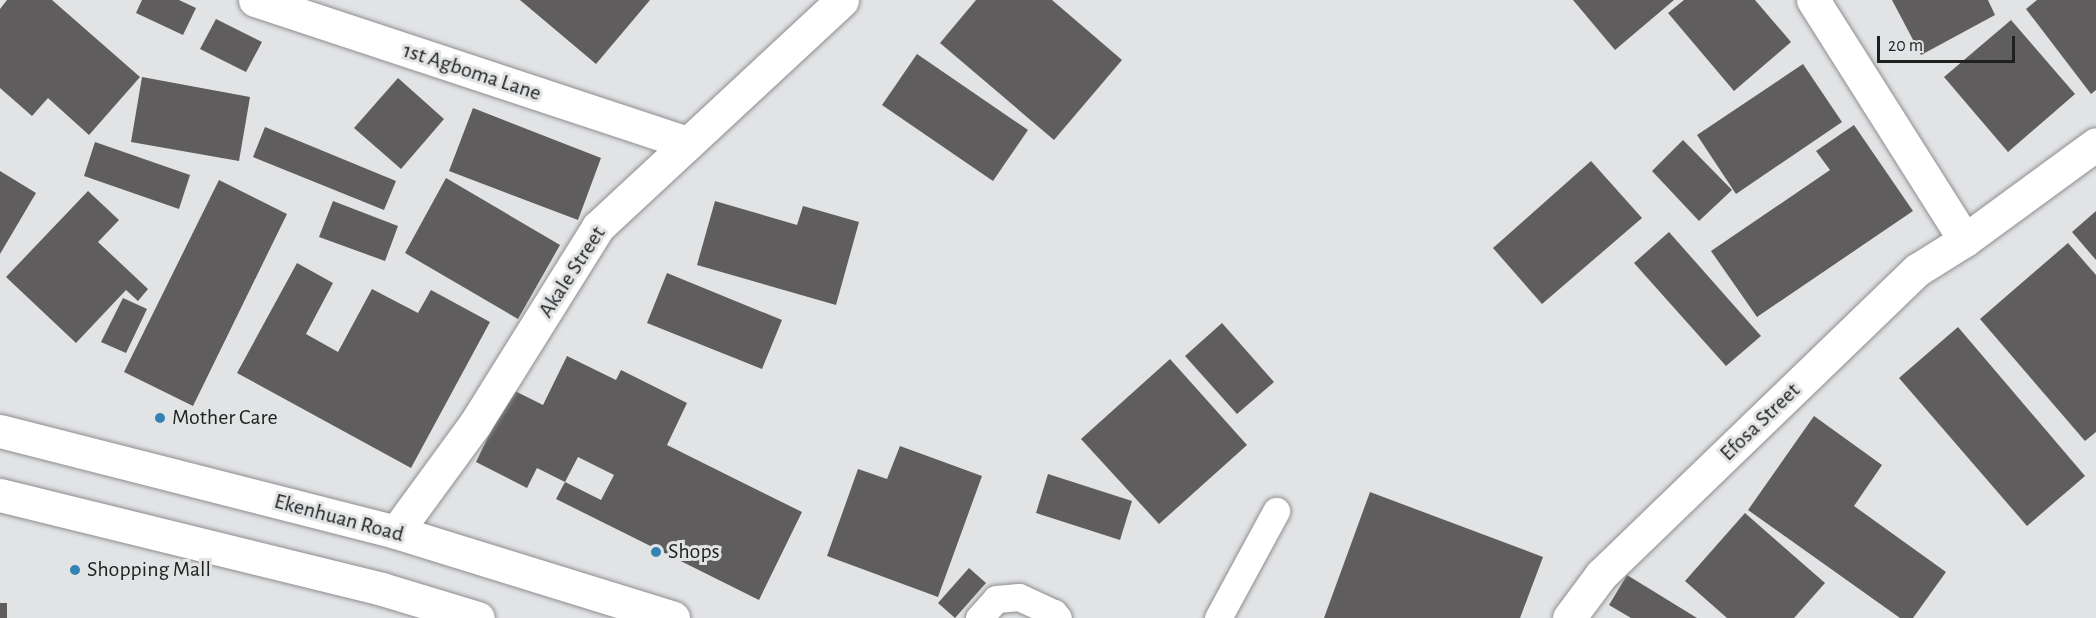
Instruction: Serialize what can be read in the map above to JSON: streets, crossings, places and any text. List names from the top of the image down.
{
  "streets": {
    "street": [
      "1st Agboma Lane",
      "Akale Street",
      "Efosa Street",
      "Ekenhuan Road"
    ]
  },
  "crossings": [
    ["1st Agboma Lane", "Akale Street"],
    ["Akale Street", "Ekenhuan Road"]
  ],
  "places": ["Mother Care", "Shops", "Shopping Mall"],
  "scale_bar": "20 m"
}
